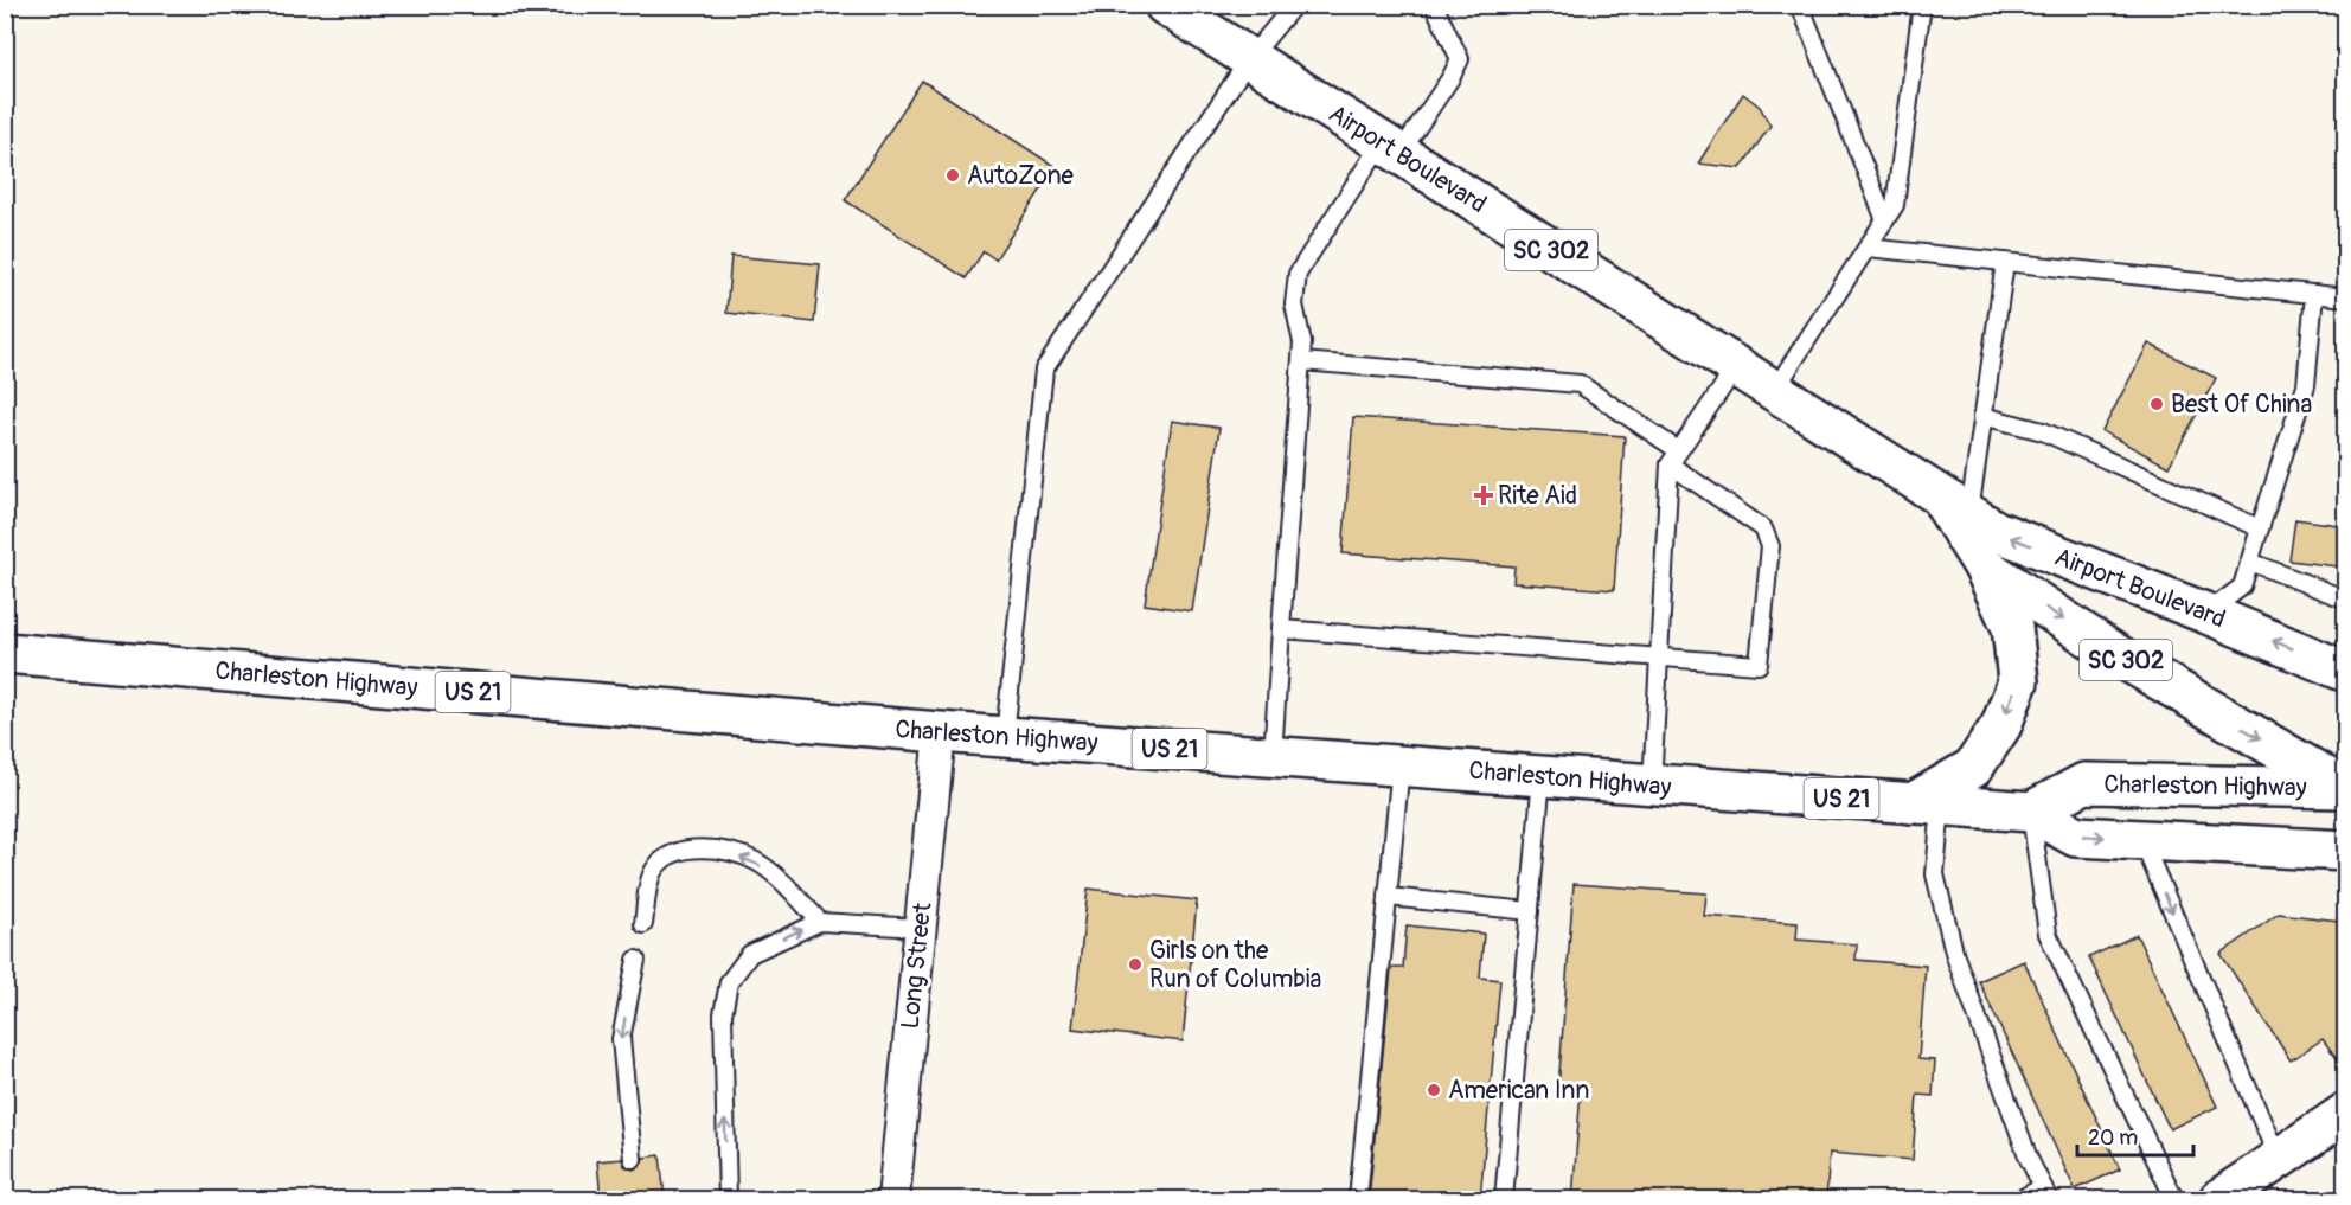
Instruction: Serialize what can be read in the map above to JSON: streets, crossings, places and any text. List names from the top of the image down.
{
  "streets": {
    "main road": [
      "Airport Boulevard",
      "SC 302",
      "Charleston Highway",
      "US 21"
    ],
    "street": ["Long Street"]
  },
  "crossings": [
    ["Airport Boulevard", "Charleston Highway"],
    ["Charleston Highway", "Long Street"]
  ],
  "places": {
    "other": [
      "AutoZone",
      "Best Of China",
      "Girls on the Run of Columbia",
      "American Inn"
    ],
    "health": ["Rite Aid"]
  },
  "scale_bar": "20 m"
}
